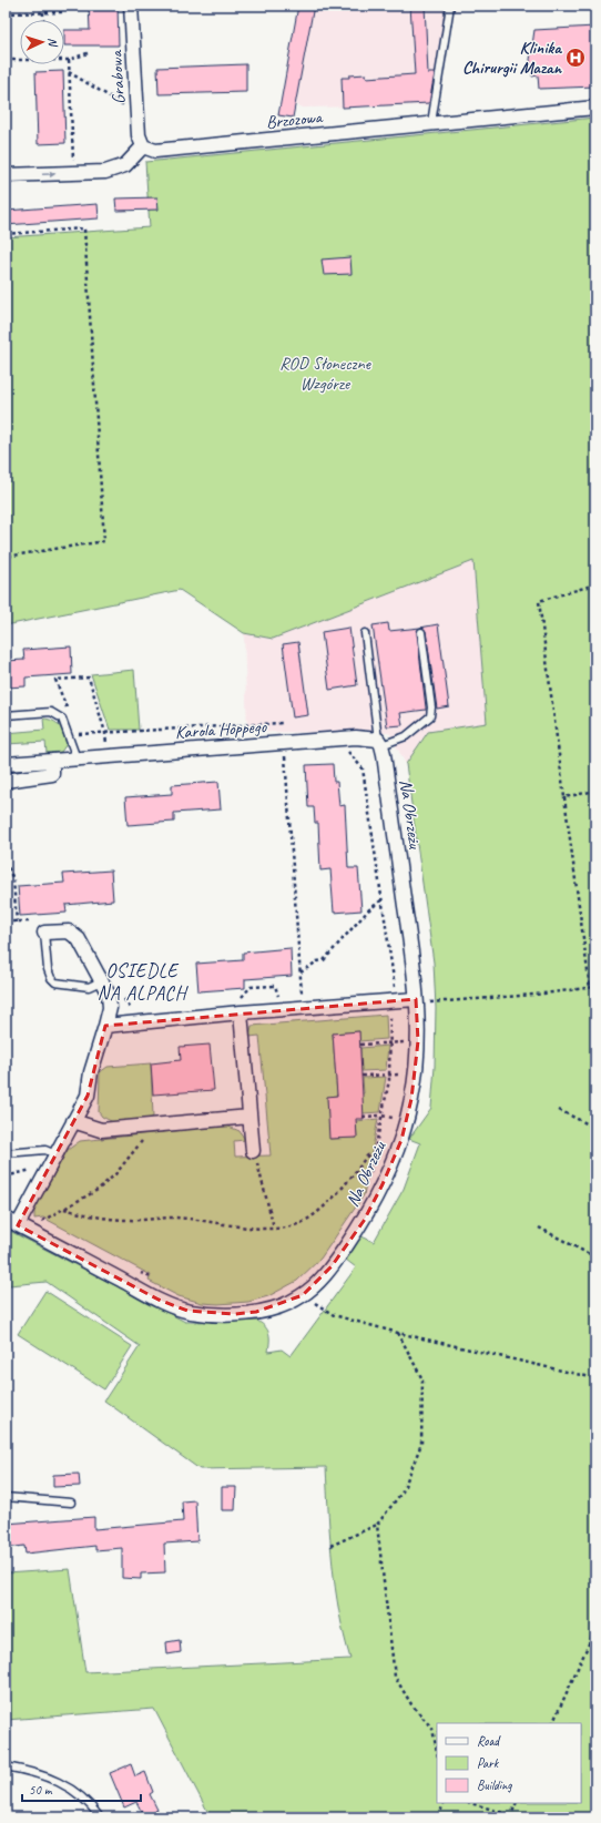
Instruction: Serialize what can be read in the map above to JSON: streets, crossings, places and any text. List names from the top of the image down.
{
  "streets": {
    "street": [
      "Grabowa",
      "Brzozowa",
      "Karola Hoppego",
      "Na Obrzeżu"
    ]
  },
  "crossings": [
    ["Grabowa", "Brzozowa"],
    ["Karola Hoppego", "Na Obrzeżu"]
  ],
  "districts": ["OSIEDLE NA ALPACH"],
  "parks": ["ROD Słoneczne Wzgórze"],
  "places": {
    "hospital": ["Klinika Chirurgii Mazan"]
  },
  "legend": ["Road", "Park", "Building"],
  "scale_bar": "50 m",
  "north": "right"
}
